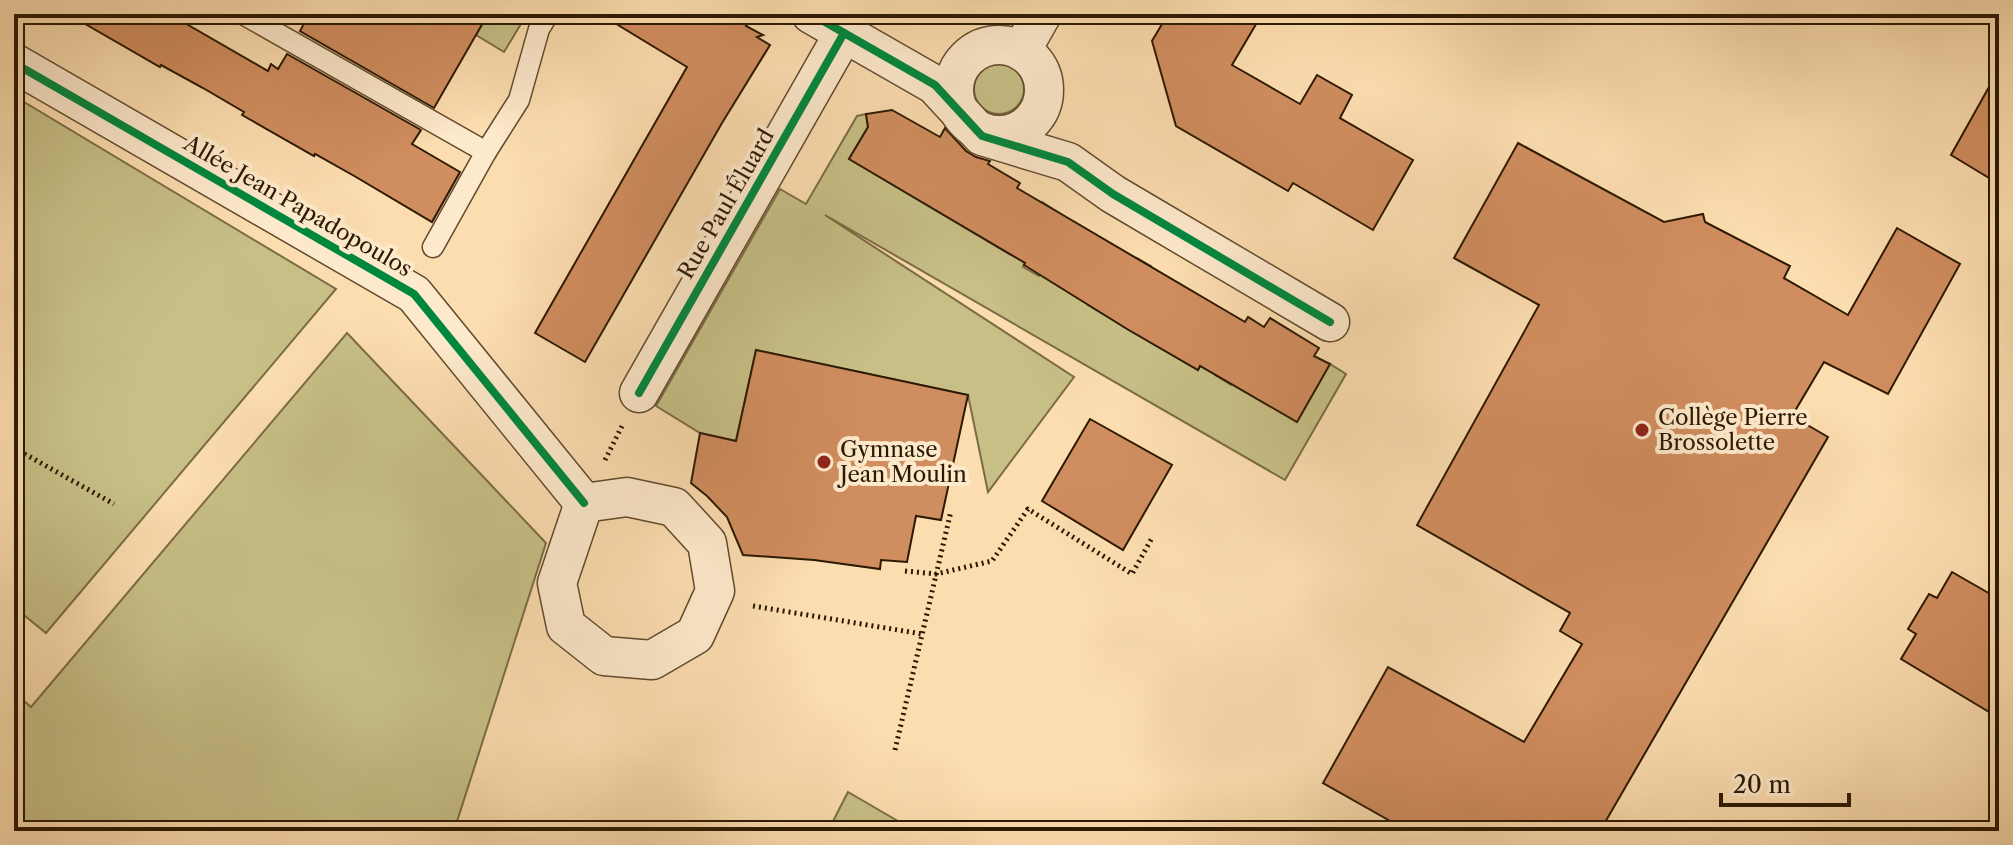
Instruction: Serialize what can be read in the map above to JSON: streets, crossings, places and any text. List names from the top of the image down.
{
  "streets": {
    "street": ["Rue Paul Éluard", "Allée Jean Papadopoulos"]
  },
  "places": ["Collège Pierre Brossolette", "Gymnase Jean Moulin"],
  "scale_bar": "20 m"
}
